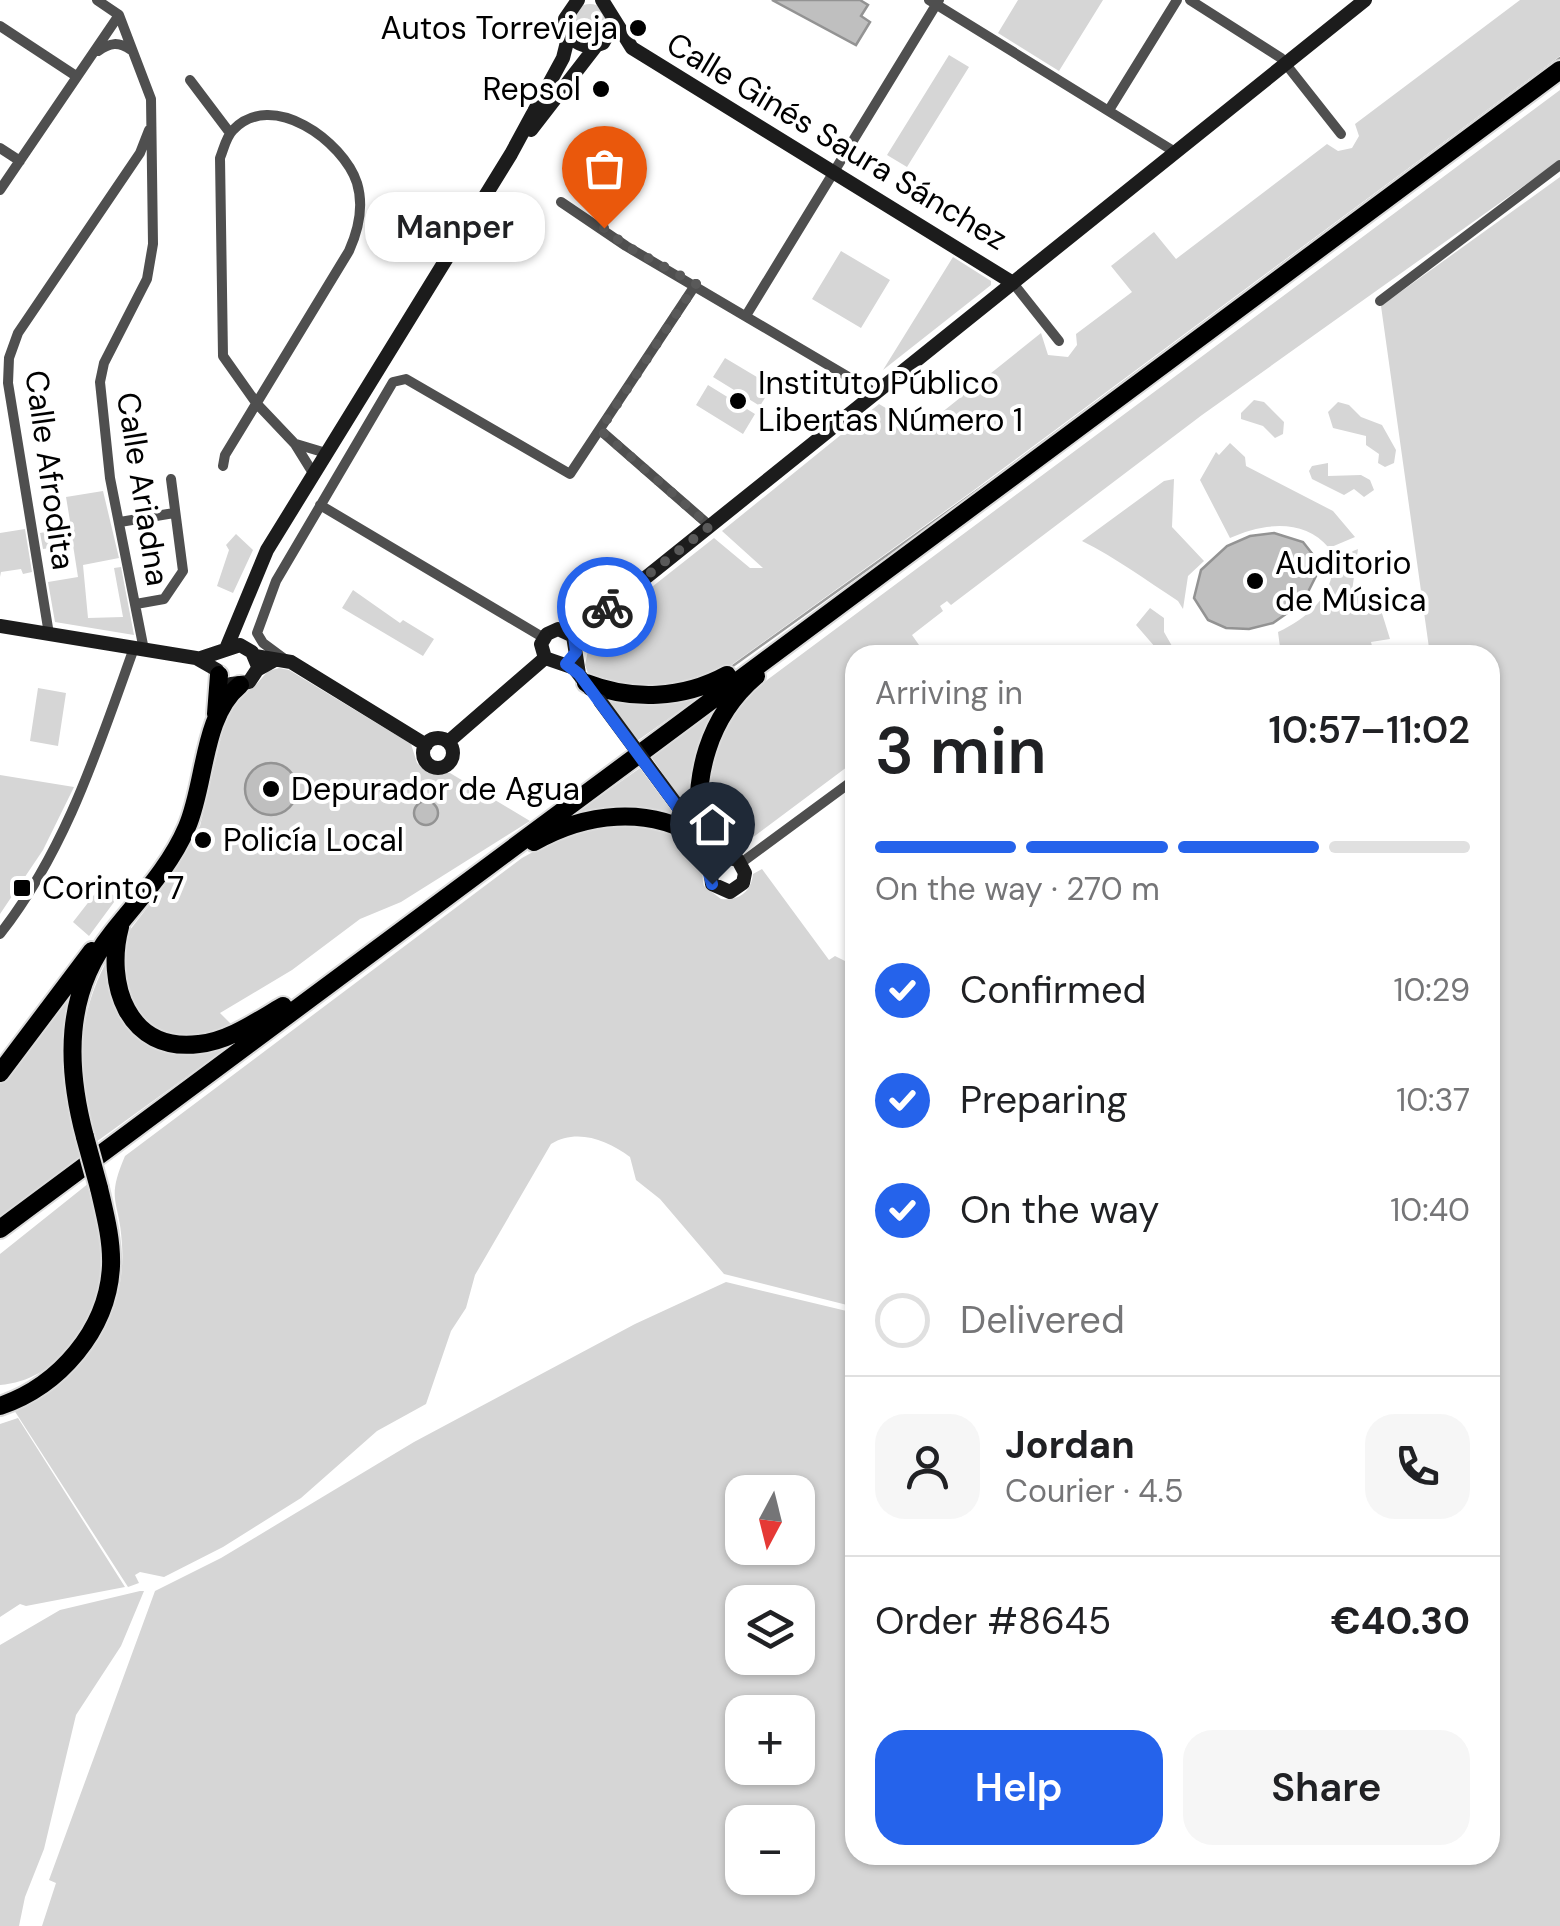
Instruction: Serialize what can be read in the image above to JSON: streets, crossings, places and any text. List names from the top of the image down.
{
  "streets": {
    "street": ["Calle Ginés Saura Sánchez", "Calle Afrodita", "Calle Ariadna"]
  },
  "crossings": [
    ["Calle Afrodita", "Calle Ariadna"]
  ],
  "places": {
    "other": [
      "Autos Torrevieja",
      "Repsol",
      "Manper",
      "Instituto Público Libertas Número 1",
      "Auditorio de Música",
      "Depurador de Agua",
      "Policía Local"
    ],
    "transit": ["Corinto, 7"]
  },
  "north": "bottom",
  "page": {
    "bubble": "Manper",
    "heading": ["3 min", "Arriving in", "10:57–11:02"],
    "panel": [
      "Jordan",
      "Courier · 4.5",
      "Order #8645",
      "€40.30"
    ],
    "bar": "On the way · 270 m",
    "list": [
      ["Confirmed", "10:29"],
      ["Preparing", "10:37"],
      ["On the way", "10:40"],
      "Delivered"
    ],
    "map_buttons": ["+", "−"],
    "buttons": ["Help", "Share"]
  }
}
